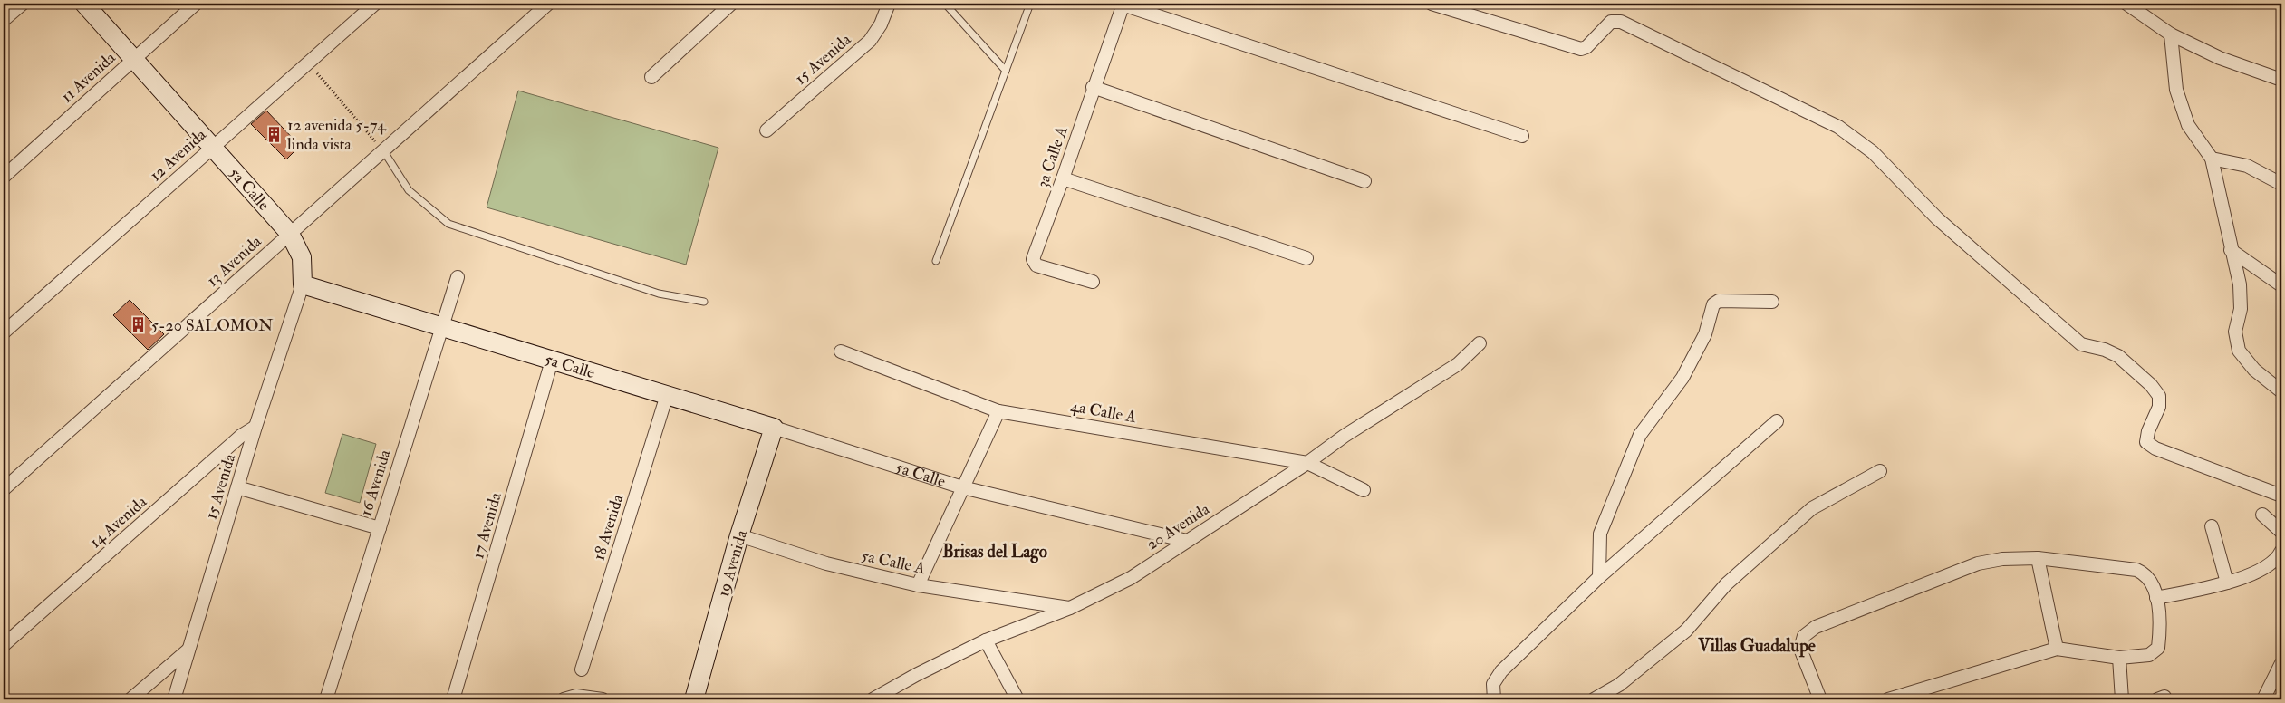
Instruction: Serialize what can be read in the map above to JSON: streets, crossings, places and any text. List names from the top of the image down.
{
  "streets": {
    "street": [
      "15 Avenida",
      "11 Avenida",
      "12 Avenida",
      "3a Calle A",
      "5a Calle",
      "13 Avenida",
      "4a Calle A",
      "16 Avenida",
      "14 Avenida",
      "17 Avenida",
      "20 Avenida",
      "18 Avenida",
      "5a Calle A",
      "19 Avenida"
    ]
  },
  "crossings": [
    ["15 Avenida", "5a Calle"],
    ["15 Avenida", "14 Avenida"],
    ["11 Avenida", "5a Calle"],
    ["12 Avenida", "5a Calle"],
    ["5a Calle", "13 Avenida"],
    ["5a Calle", "16 Avenida"],
    ["5a Calle", "17 Avenida"],
    ["5a Calle", "20 Avenida"],
    ["5a Calle", "18 Avenida"],
    ["5a Calle", "19 Avenida"],
    ["4a Calle A", "20 Avenida"],
    ["20 Avenida", "5a Calle A"],
    ["5a Calle A", "19 Avenida"]
  ],
  "districts": ["Brisas del Lago", "Villas Guadalupe"],
  "places": {
    "building": ["12 avenida 5-74 linda vista", "5-20 SALOMON"]
  }
}
